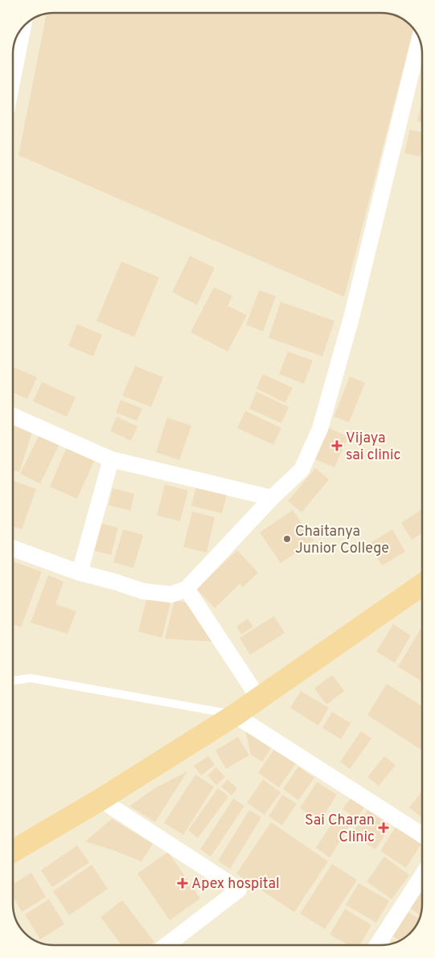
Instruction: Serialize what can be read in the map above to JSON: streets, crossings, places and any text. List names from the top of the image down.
{
  "places": {
    "health": ["Vijaya sai clinic", "Sai Charan Clinic", "Apex hospital"],
    "other": ["Chaitanya Junior College"]
  }
}
